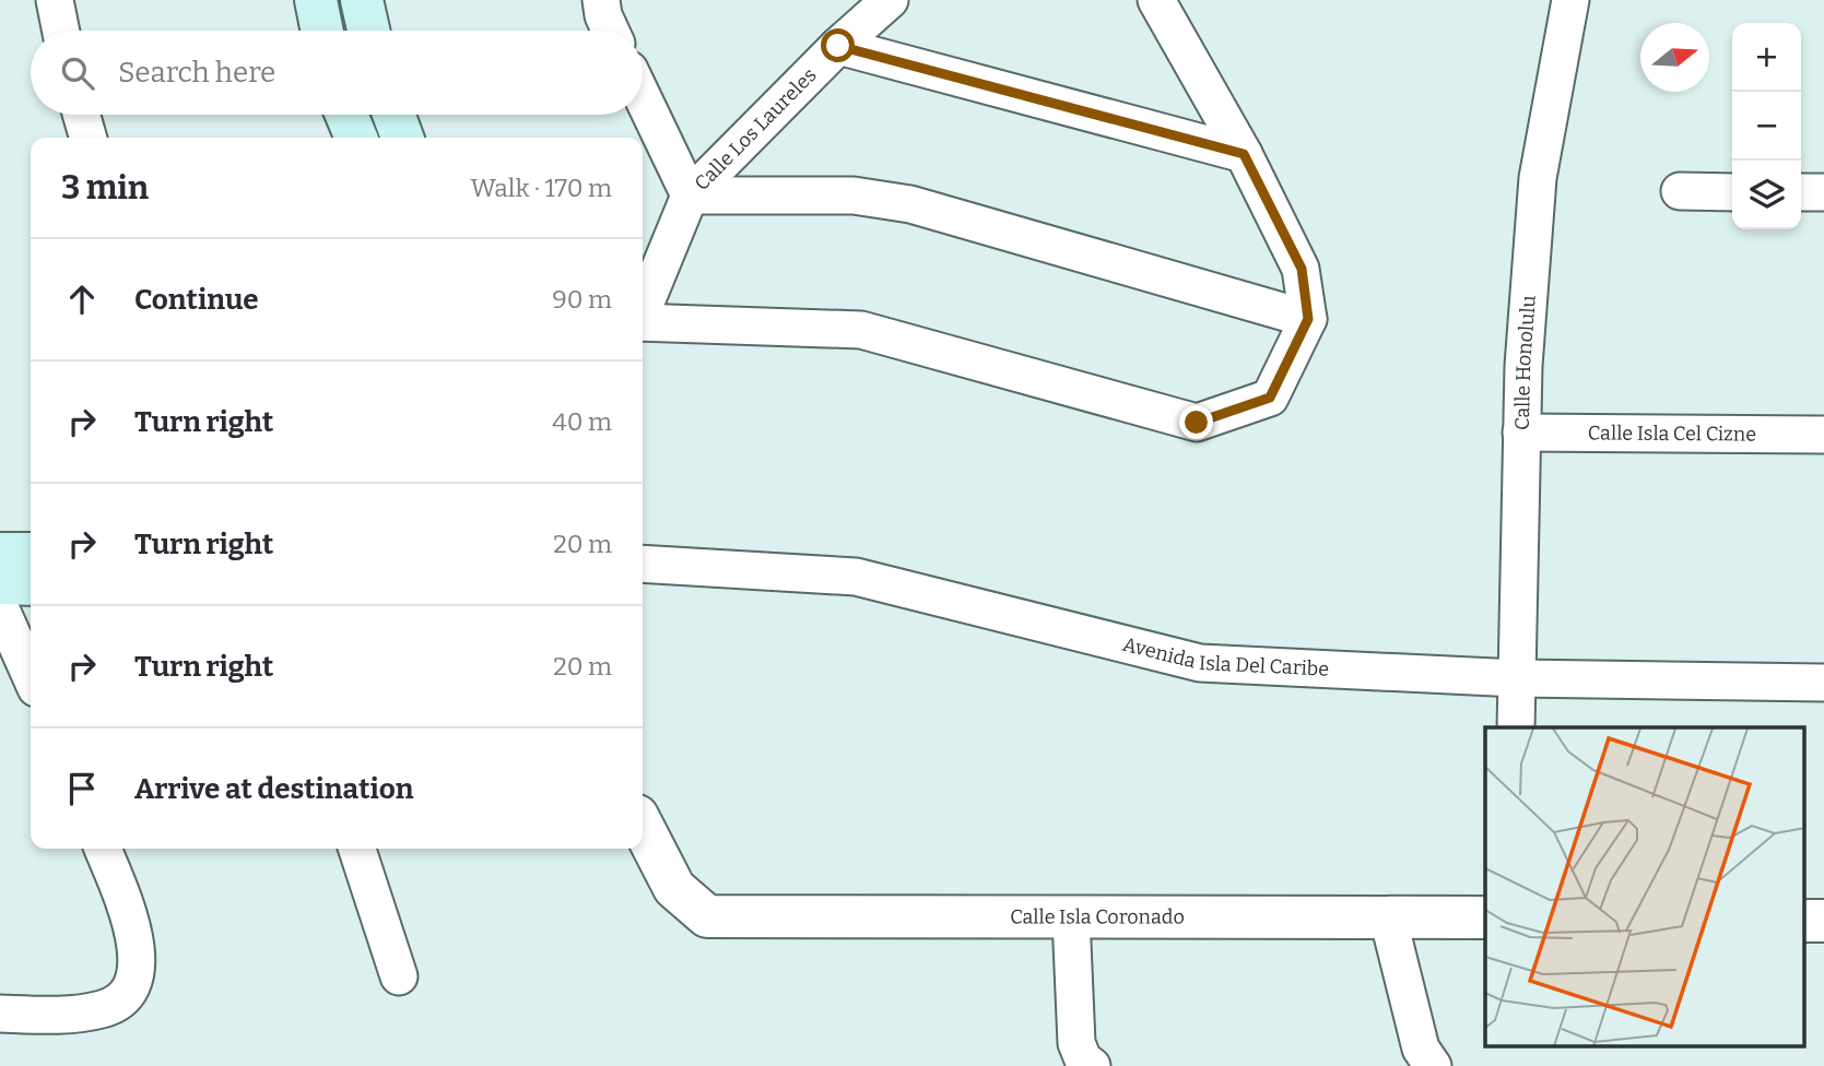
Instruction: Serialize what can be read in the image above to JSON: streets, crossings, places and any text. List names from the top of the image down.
{
  "streets": {
    "street": [
      "Calle Los Laureles",
      "Calle Honolulu",
      "Calle Isla Cel Cizne",
      "Avenida Isla Del Caribe",
      "Calle Isla Coronado"
    ]
  },
  "crossings": [
    ["Calle Honolulu", "Calle Isla Cel Cizne"],
    ["Calle Honolulu", "Avenida Isla Del Caribe"]
  ],
  "north": "right",
  "page": {
    "map_buttons": ["+", "−"],
    "search": "Search here",
    "heading": ["3 min", "Walk · 170 m"],
    "list": [
      ["Continue", "90 m"],
      ["Turn right", "40 m"],
      ["Turn right", "20 m"],
      ["Turn right", "20 m"],
      "Arrive at destination"
    ]
  }
}
